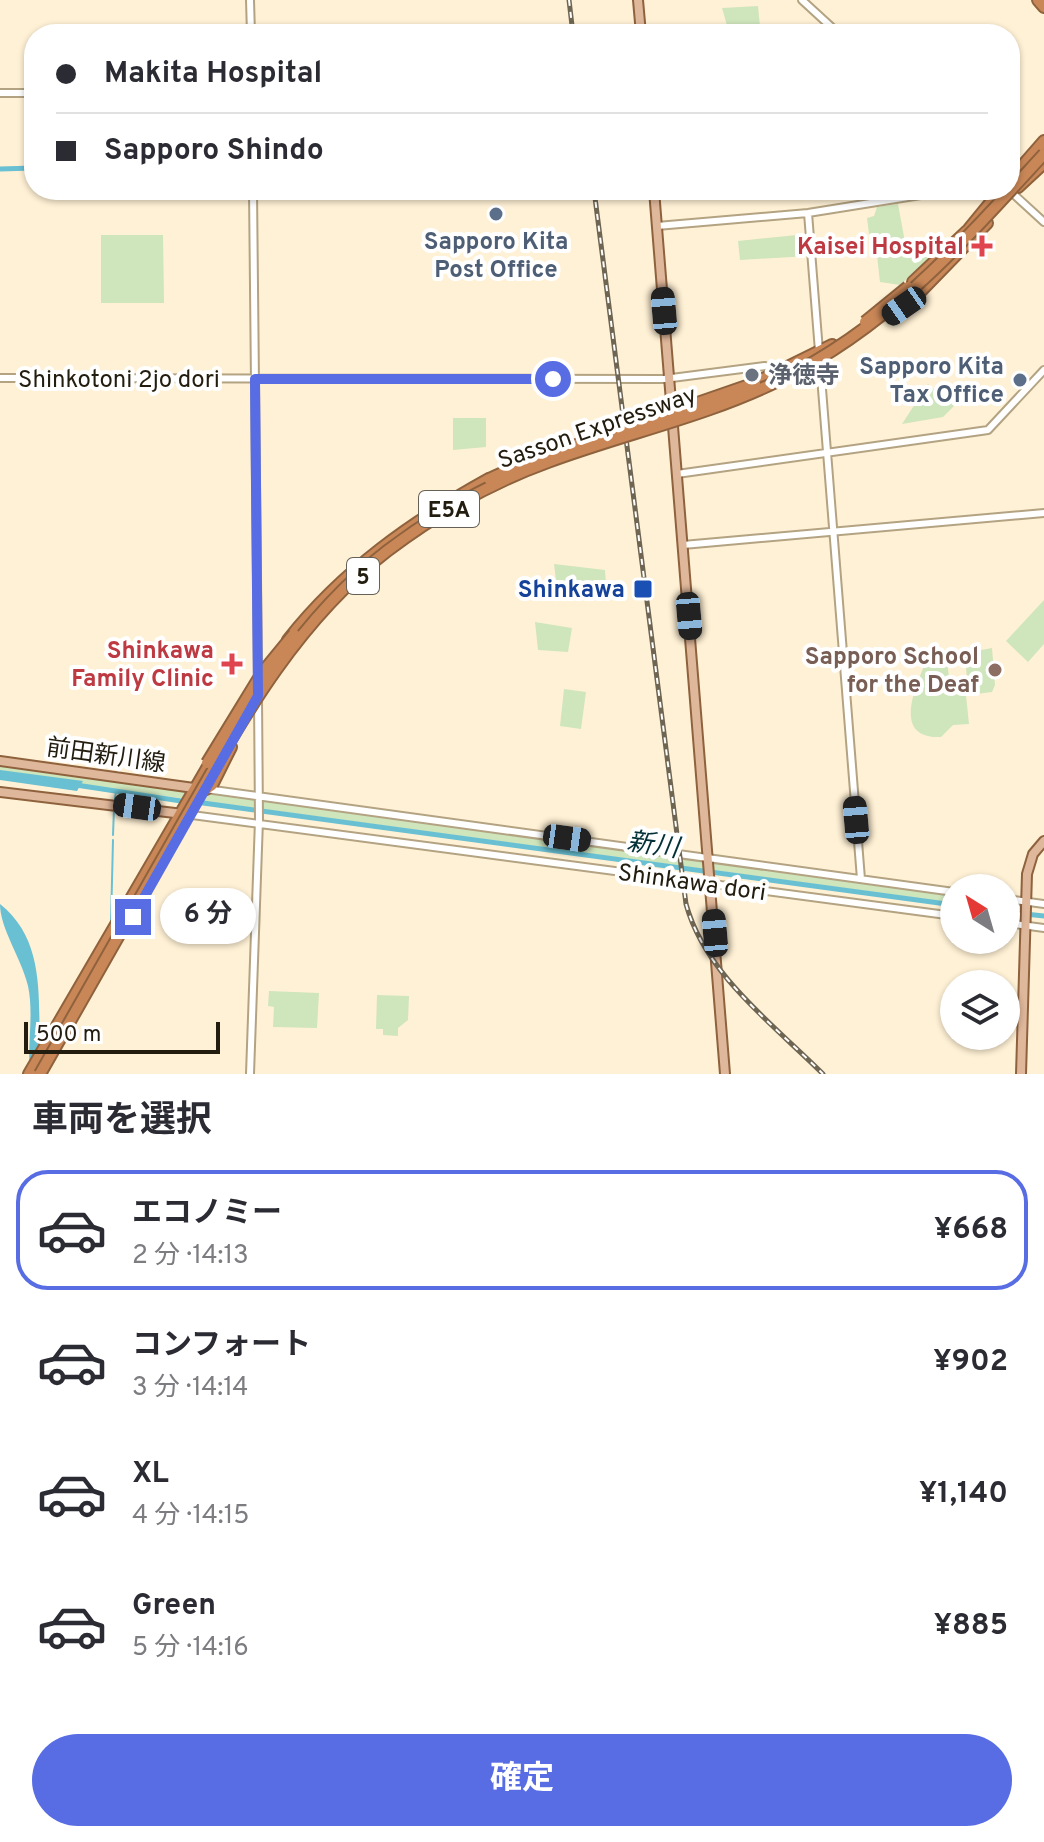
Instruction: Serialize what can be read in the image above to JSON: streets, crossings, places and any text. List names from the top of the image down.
{
  "streets": {
    "highway": ["Sasson Expressway", "E5A", "5"],
    "main road": ["前田新川線"],
    "street": ["Shinkotoni 2jo dori", "Shinkawa dori"]
  },
  "crossings": [
    ["Sasson Expressway", "5"],
    ["5", "前田新川線"],
    ["5", "Shinkawa dori"],
    ["前田新川線", "Shinkawa dori"]
  ],
  "water": ["新川"],
  "places": {
    "other": [
      "Sapporo Kita Post Office",
      "浄徳寺",
      "Sapporo Kita Tax Office",
      "Sapporo School for the Deaf"
    ],
    "health": ["Kaisei Hospital", "Shinkawa Family Clinic"],
    "transit": ["Shinkawa"]
  },
  "scale_bar": "500 m",
  "north": "top left",
  "page": {
    "banner": ["Makita Hospital", "Sapporo Shindo"],
    "bubble": "6 分",
    "scale": "500 m",
    "heading": "車両を選択",
    "list": [
      {
        "name": "エコノミー",
        "note": "2 分 · 14:13",
        "value": "¥668"
      },
      {
        "name": "コンフォート",
        "note": "3 分 · 14:14",
        "value": "¥902"
      },
      {
        "name": "XL",
        "note": "4 分 · 14:15",
        "value": "¥1,140"
      },
      {
        "name": "Green",
        "note": "5 分 · 14:16",
        "value": "¥885"
      }
    ],
    "buttons": "確定"
  }
}
